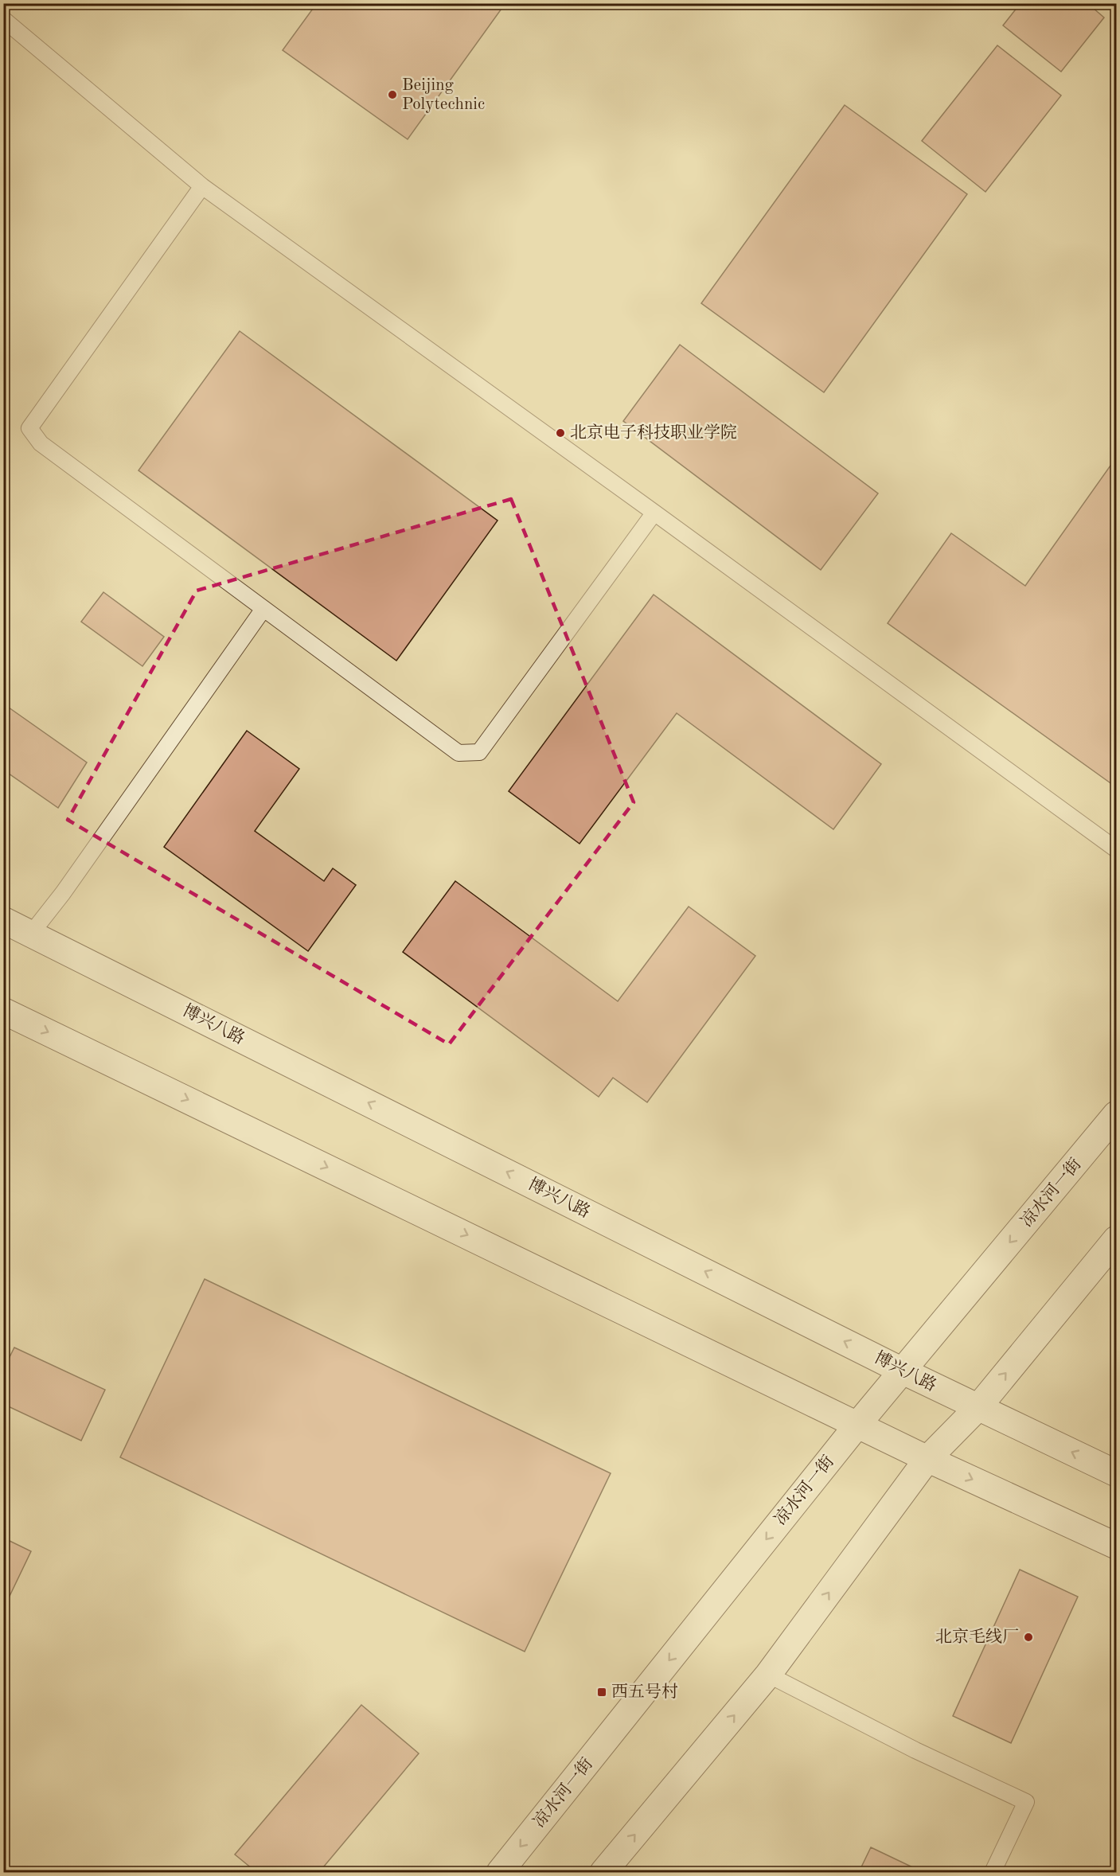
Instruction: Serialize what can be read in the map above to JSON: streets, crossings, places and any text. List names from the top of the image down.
{
  "streets": {
    "main road": ["博兴八路", "凉水河一街"]
  },
  "crossings": [
    ["博兴八路", "凉水河一街"]
  ],
  "places": {
    "other": ["Beijing Polytechnic", "北京电子科技职业学院", "北京毛线厂"],
    "transit": ["西五号村"]
  }
}
